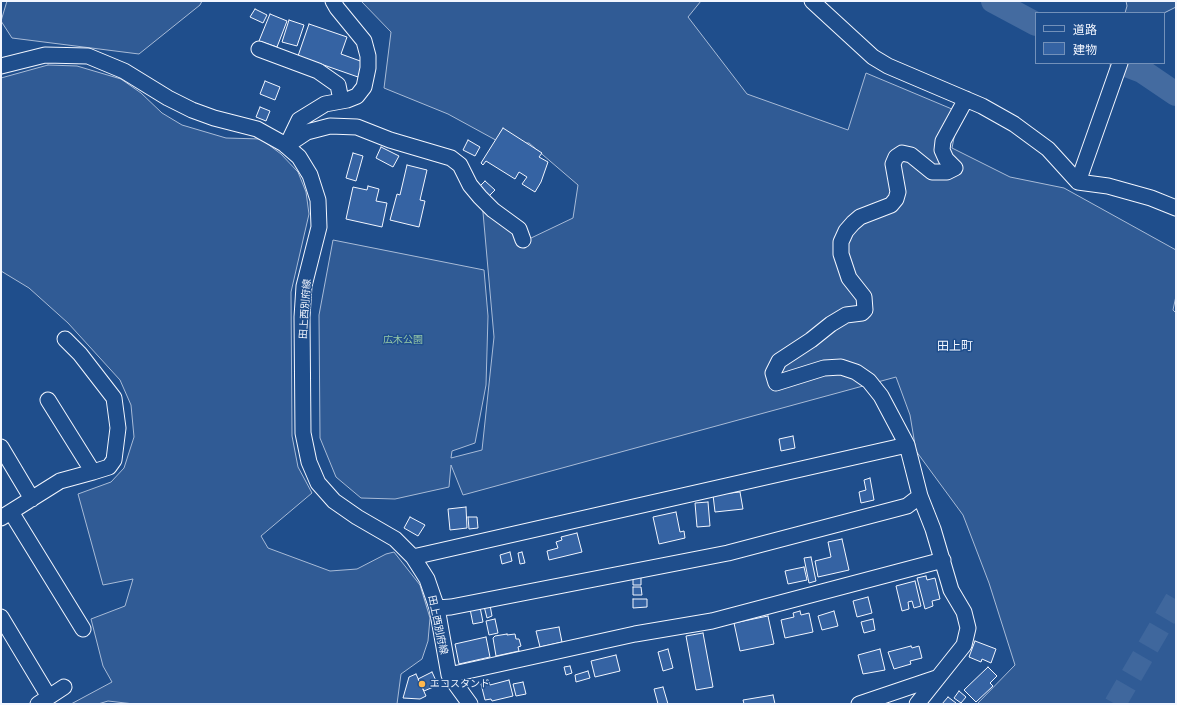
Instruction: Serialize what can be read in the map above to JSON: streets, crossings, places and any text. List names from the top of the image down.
{
  "streets": {
    "street": ["田上西別府線"]
  },
  "districts": ["田上町"],
  "parks": ["広木公園"],
  "places": ["エコスタンド"],
  "legend": ["道路", "建物"]
}
